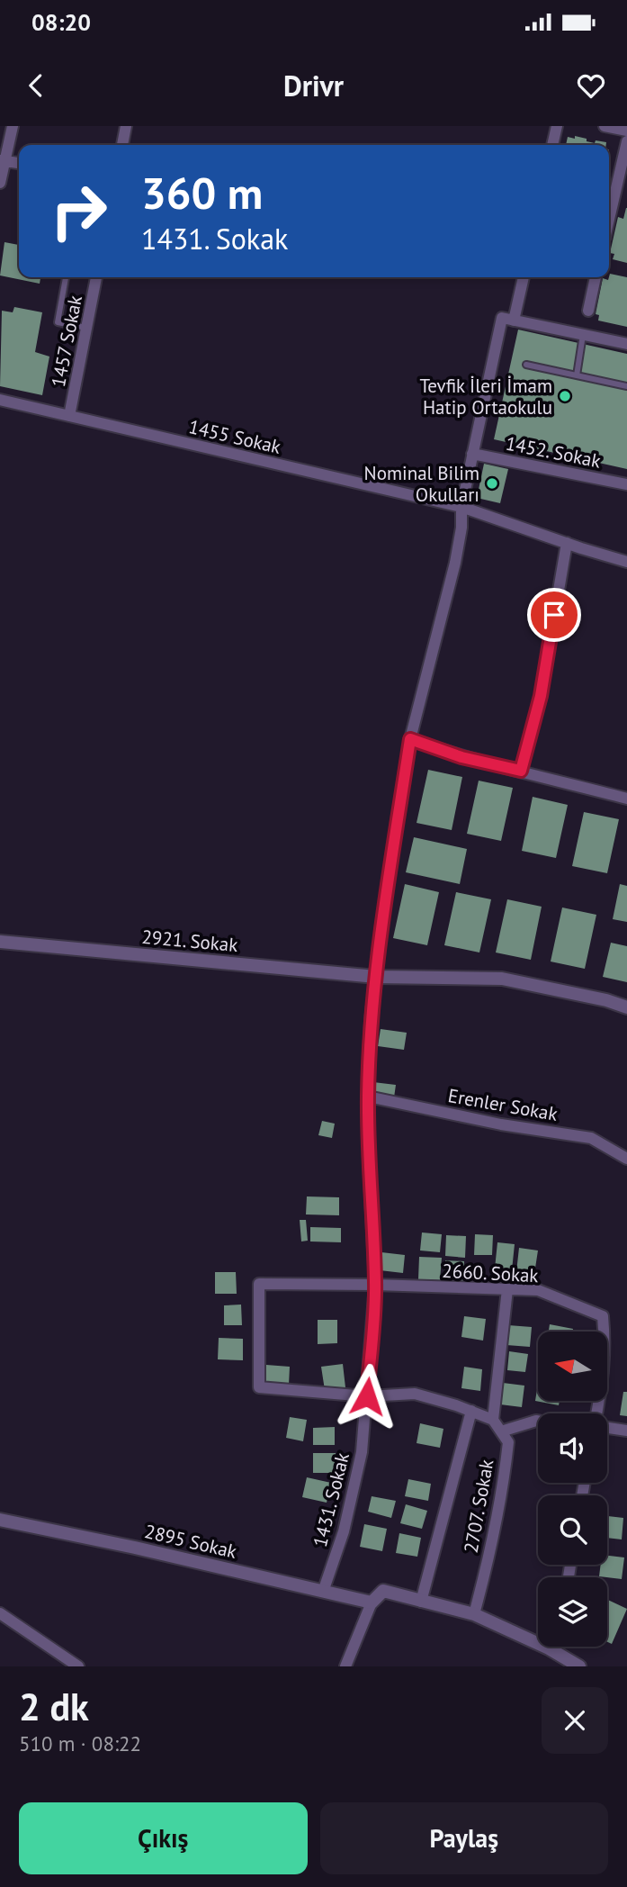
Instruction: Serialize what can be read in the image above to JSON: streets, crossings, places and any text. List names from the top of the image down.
{
  "streets": {
    "street": [
      "1457 Sokak",
      "1455 Sokak",
      "1452. Sokak",
      "2921. Sokak",
      "Erenler Sokak",
      "2660. Sokak",
      "1431. Sokak",
      "2707. Sokak",
      "2895 Sokak"
    ]
  },
  "crossings": [
    ["1457 Sokak", "1455 Sokak"],
    ["1455 Sokak", "1431. Sokak"],
    ["1452. Sokak", "1431. Sokak"],
    ["2921. Sokak", "1431. Sokak"],
    ["Erenler Sokak", "1431. Sokak"],
    ["2660. Sokak", "1431. Sokak"],
    ["1431. Sokak", "2895 Sokak"]
  ],
  "places": ["Tevfik İleri İmam Hatip Ortaokulu", "Nominal Bilim Okulları"],
  "north": "left",
  "page": {
    "status": "08:20",
    "header": "Drivr",
    "turn": ["360 m", "1431. Sokak"],
    "heading": ["2 dk", "510 m · 08:22"],
    "buttons": ["Çıkış", "Paylaş"]
  }
}
